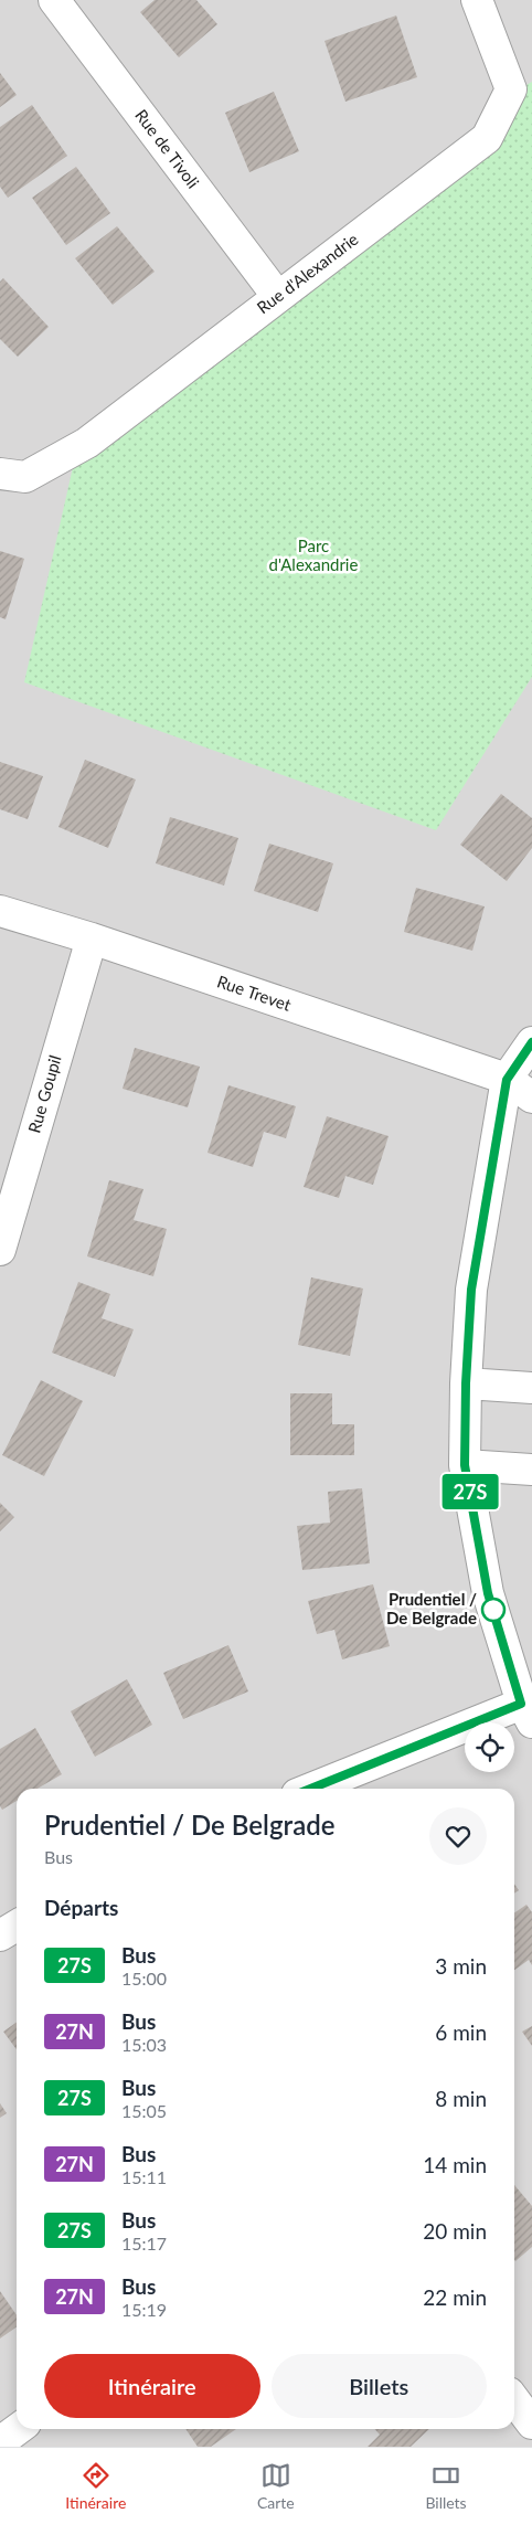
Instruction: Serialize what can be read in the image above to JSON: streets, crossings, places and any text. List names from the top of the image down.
{
  "streets": {
    "street": [
      "Rue de Tivoli",
      "Rue d'Alexandrie",
      "Rue Trevet",
      "Rue Goupil"
    ]
  },
  "crossings": [
    ["Rue de Tivoli", "Rue d'Alexandrie"],
    ["Rue Trevet", "Rue Goupil"]
  ],
  "parks": ["Parc d'Alexandrie"],
  "places": ["Prudentiel / De Belgrade"],
  "lines": ["bus line 27S"],
  "page": {
    "on_map": "27S",
    "heading": [
      ["Prudentiel / De Belgrade", "Bus"],
      "Départs"
    ],
    "list": [
      {
        "mark": "27S",
        "name": "Bus",
        "note": "15:00",
        "value": "3 min"
      },
      {
        "mark": "27N",
        "name": "Bus",
        "note": "15:03",
        "value": "6 min"
      },
      {
        "mark": "27S",
        "name": "Bus",
        "note": "15:05",
        "value": "8 min"
      },
      {
        "mark": "27N",
        "name": "Bus",
        "note": "15:11",
        "value": "14 min"
      },
      {
        "mark": "27S",
        "name": "Bus",
        "note": "15:17",
        "value": "20 min"
      },
      {
        "mark": "27N",
        "name": "Bus",
        "note": "15:19",
        "value": "22 min"
      }
    ],
    "buttons": ["Itinéraire", "Billets"],
    "tabs": ["Itinéraire", "Carte", "Billets"]
  }
}
